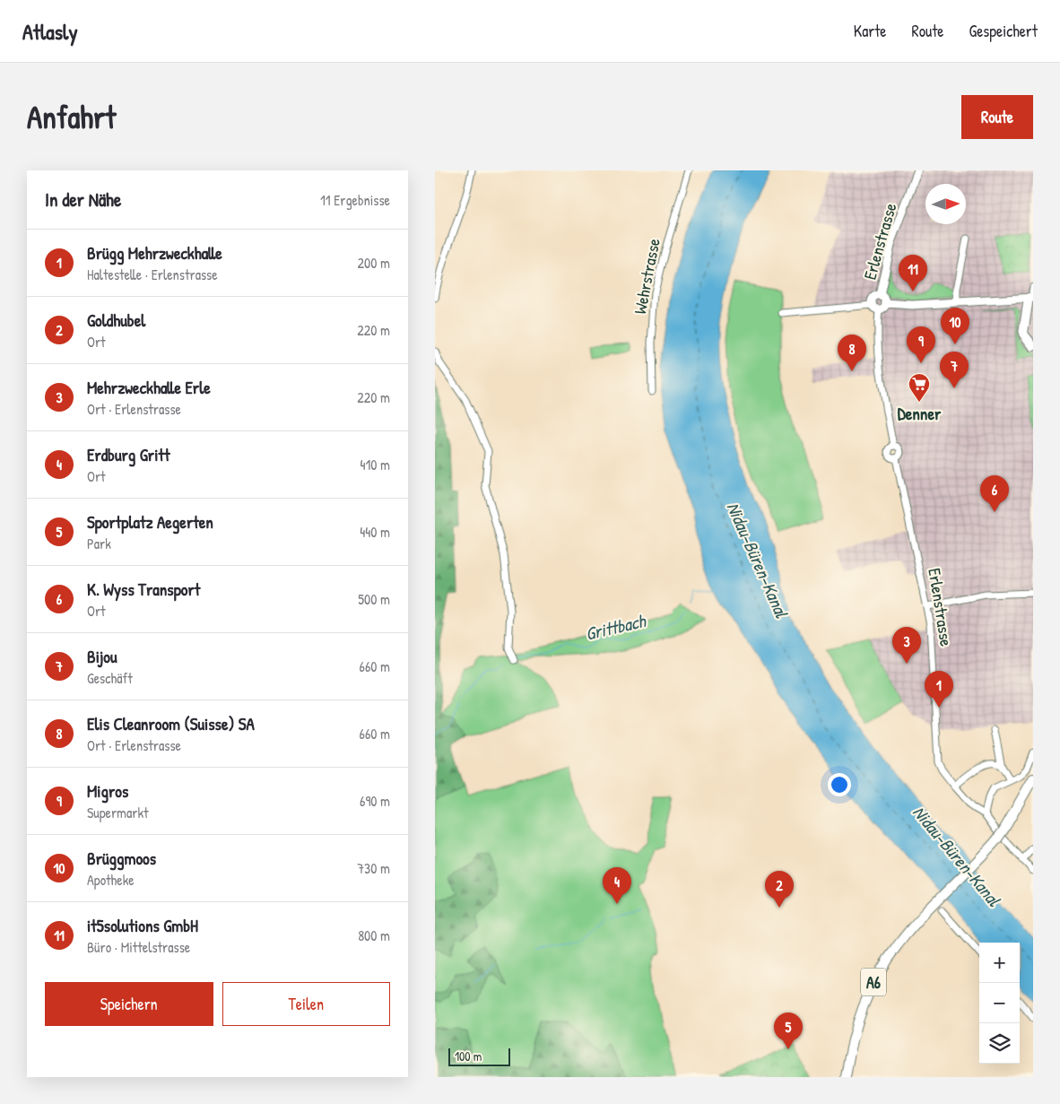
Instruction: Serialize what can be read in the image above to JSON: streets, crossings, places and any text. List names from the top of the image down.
{
  "streets": {
    "highway": ["A6"],
    "main road": ["Erlenstrasse"],
    "street": ["Wehrstrasse"]
  },
  "water": ["Nidau-Büren-Kanal", "Grittbach"],
  "places": {
    "supermarket": ["Denner"]
  },
  "scale_bar": "100 m",
  "north": "right",
  "page": {
    "header": "Atlasly",
    "nav": ["Karte", "Route", "Gespeichert"],
    "buttons": [
      "Route",
      ["Speichern", "Teilen"]
    ],
    "title": "Anfahrt",
    "heading": ["In der Nähe", "11 Ergebnisse"],
    "list": [
      {
        "mark": "1",
        "name": "Brügg Mehrzweckhalle",
        "note": "Haltestelle · Erlenstrasse",
        "value": "200 m"
      },
      {
        "mark": "2",
        "name": "Goldhubel",
        "note": "Ort",
        "value": "220 m"
      },
      {
        "mark": "3",
        "name": "Mehrzweckhalle Erle",
        "note": "Ort · Erlenstrasse",
        "value": "220 m"
      },
      {
        "mark": "4",
        "name": "Erdburg Gritt",
        "note": "Ort",
        "value": "410 m"
      },
      {
        "mark": "5",
        "name": "Sportplatz Aegerten",
        "note": "Park",
        "value": "440 m"
      },
      {
        "mark": "6",
        "name": "K. Wyss Transport",
        "note": "Ort",
        "value": "500 m"
      },
      {
        "mark": "7",
        "name": "Bijou",
        "note": "Geschäft",
        "value": "660 m"
      },
      {
        "mark": "8",
        "name": "Elis Cleanroom (Suisse) SA",
        "note": "Ort · Erlenstrasse",
        "value": "660 m"
      },
      {
        "mark": "9",
        "name": "Migros",
        "note": "Supermarkt",
        "value": "690 m"
      },
      {
        "mark": "10",
        "name": "Brüggmoos",
        "note": "Apotheke",
        "value": "730 m"
      },
      {
        "mark": "11",
        "name": "it5solutions GmbH",
        "note": "Büro · Mittelstrasse",
        "value": "800 m"
      }
    ],
    "pins": [
      "11",
      "10",
      "9",
      "8",
      "7",
      "6",
      "3",
      "1",
      "4",
      "2",
      "5"
    ],
    "map_buttons": ["+", "−"],
    "scale": "100 m"
  }
}
